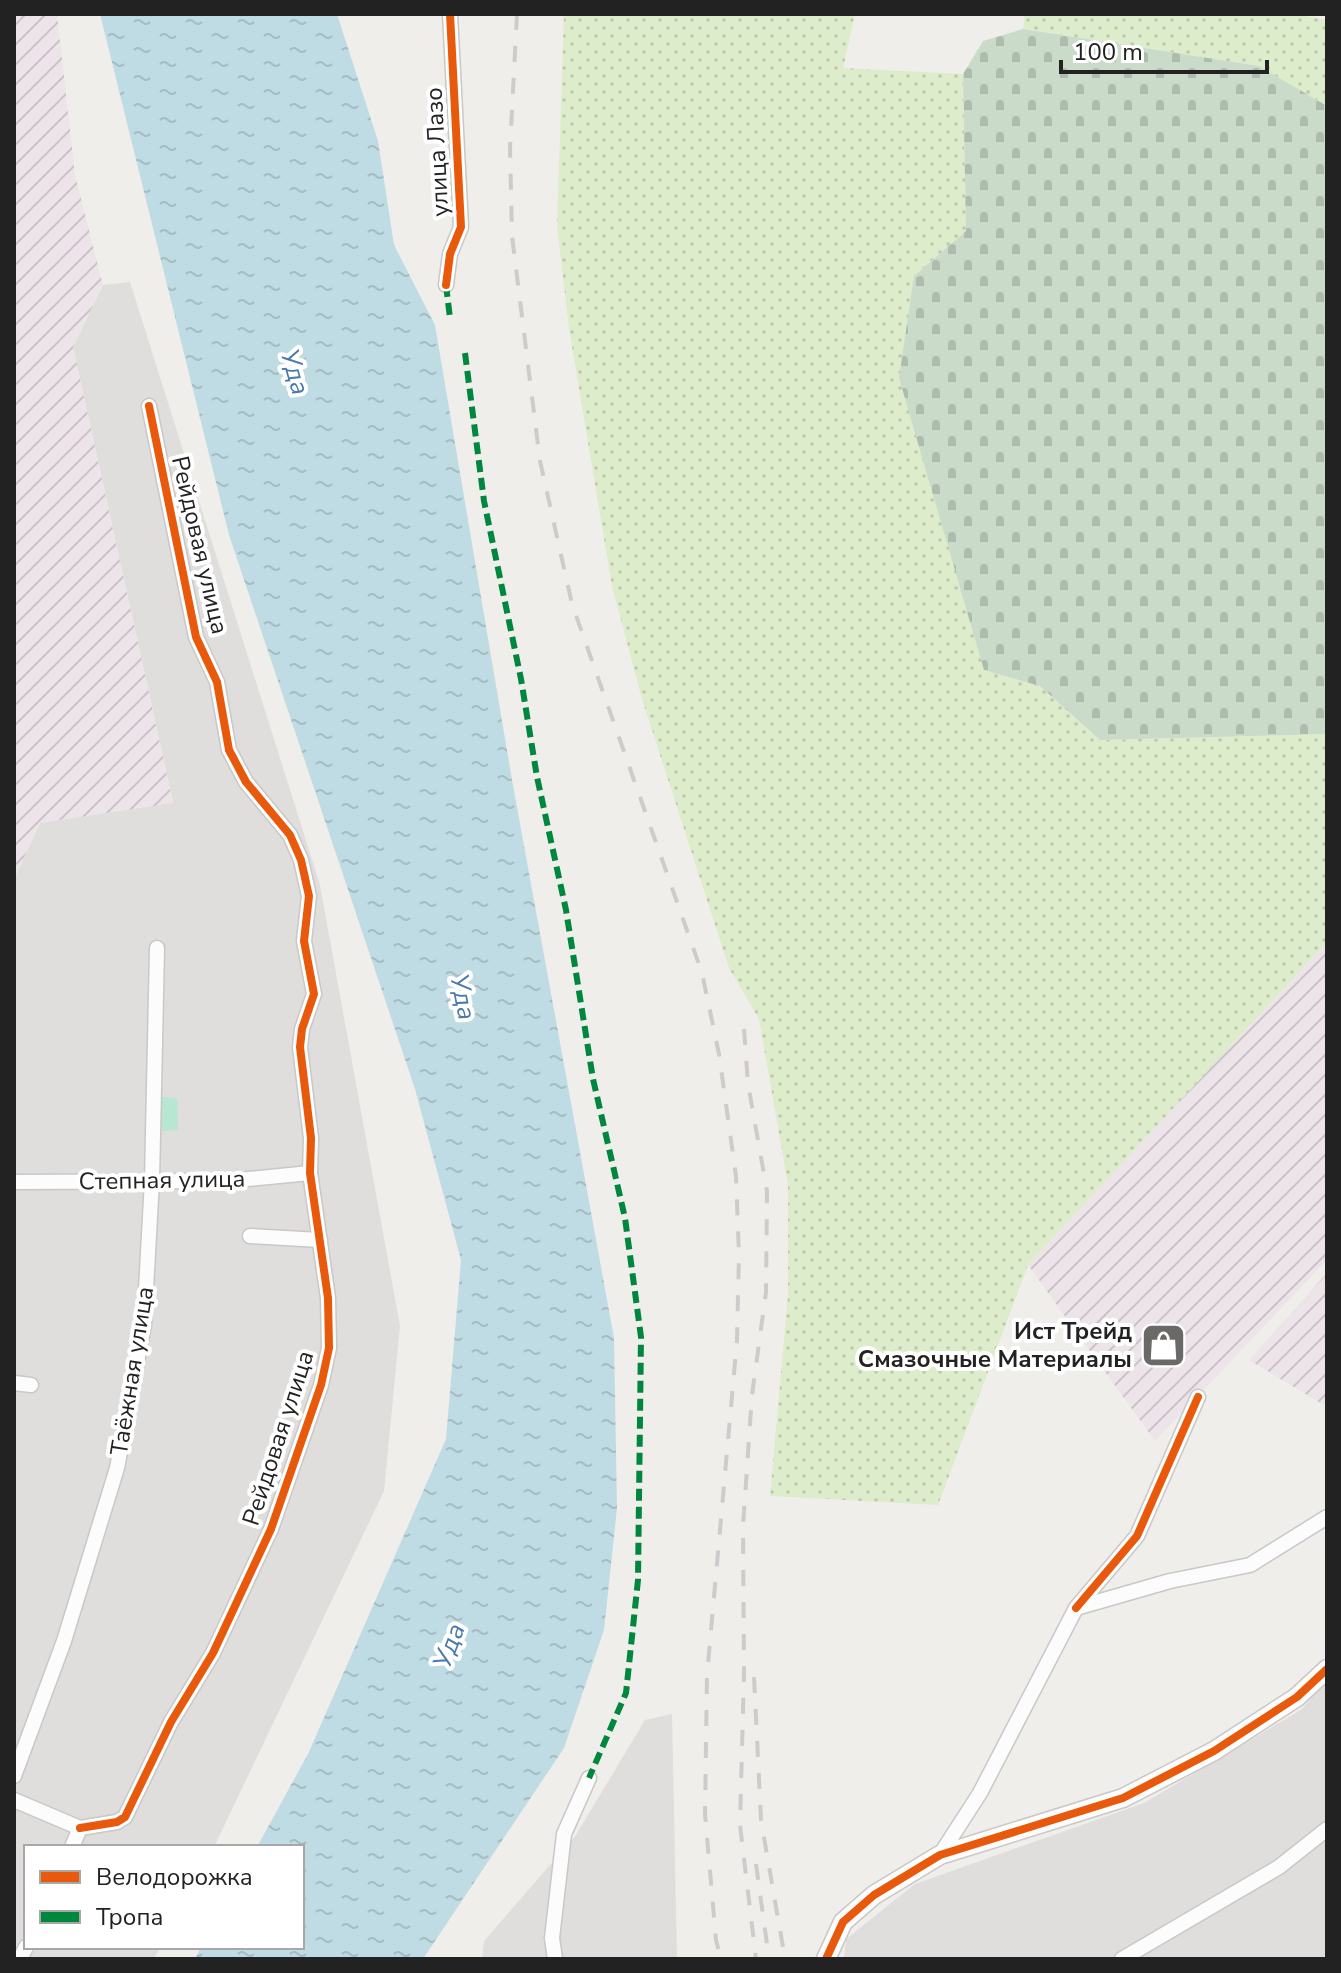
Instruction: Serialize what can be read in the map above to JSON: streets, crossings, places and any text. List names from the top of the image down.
{
  "streets": {
    "street": [
      "улица Лазо",
      "Рейдовая улица",
      "Степная улица",
      "Таёжная улица"
    ]
  },
  "crossings": [
    ["Рейдовая улица", "Степная улица"],
    ["Степная улица", "Таёжная улица"]
  ],
  "water": ["Уда"],
  "places": {
    "shop": ["Ист Трейд Смазочные Материалы"]
  },
  "legend": ["Велодорожка", "Тропа"],
  "scale_bar": "100 m"
}
